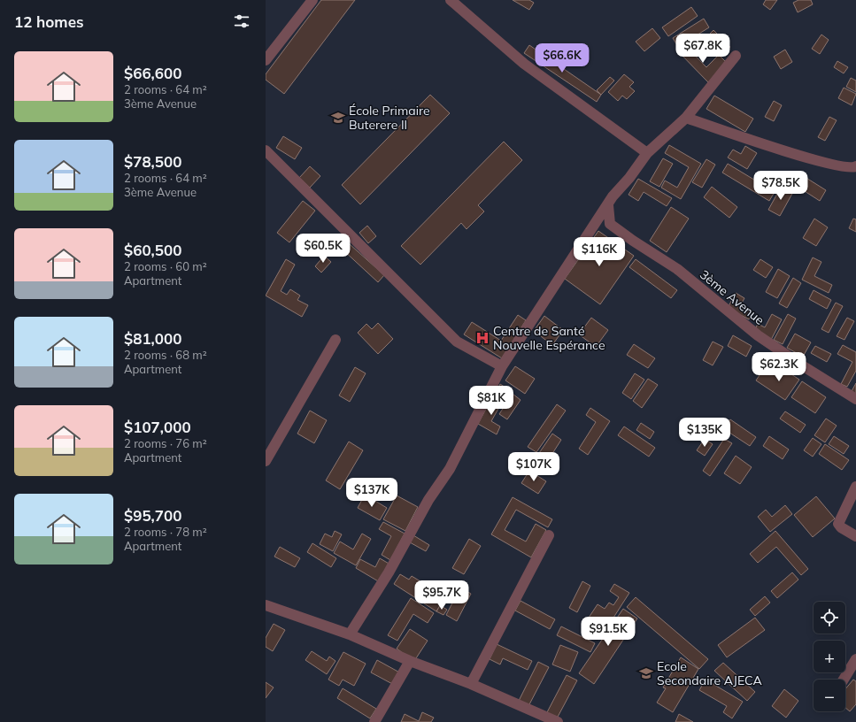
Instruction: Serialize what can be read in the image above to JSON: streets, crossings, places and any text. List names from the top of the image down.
{
  "streets": {
    "street": ["3ème Avenue"]
  },
  "places": {
    "school or university": ["École Primaire Buterere II", "Ecole Secondaire AJECA"],
    "hospital": ["Centre de Santé Nouvelle Espérance"]
  },
  "page": {
    "heading": "12 homes",
    "price": [
      "$67.8K",
      "$66.6K",
      "$78.5K",
      "$60.5K",
      "$116K",
      "$62.3K",
      "$81K",
      "$135K",
      "$107K",
      "$137K",
      "$95.7K",
      "$91.5K"
    ],
    "list": [
      {
        "name": "$66,600",
        "note": "2 rooms · 64 m² · 3ème Avenue"
      },
      {
        "name": "$78,500",
        "note": "2 rooms · 64 m² · 3ème Avenue"
      },
      {
        "name": "$60,500",
        "note": "2 rooms · 60 m² · Apartment"
      },
      {
        "name": "$81,000",
        "note": "2 rooms · 68 m² · Apartment"
      },
      {
        "name": "$107,000",
        "note": "2 rooms · 76 m² · Apartment"
      },
      {
        "name": "$95,700",
        "note": "2 rooms · 78 m² · Apartment"
      }
    ],
    "map_buttons": ["+", "−"]
  }
}
